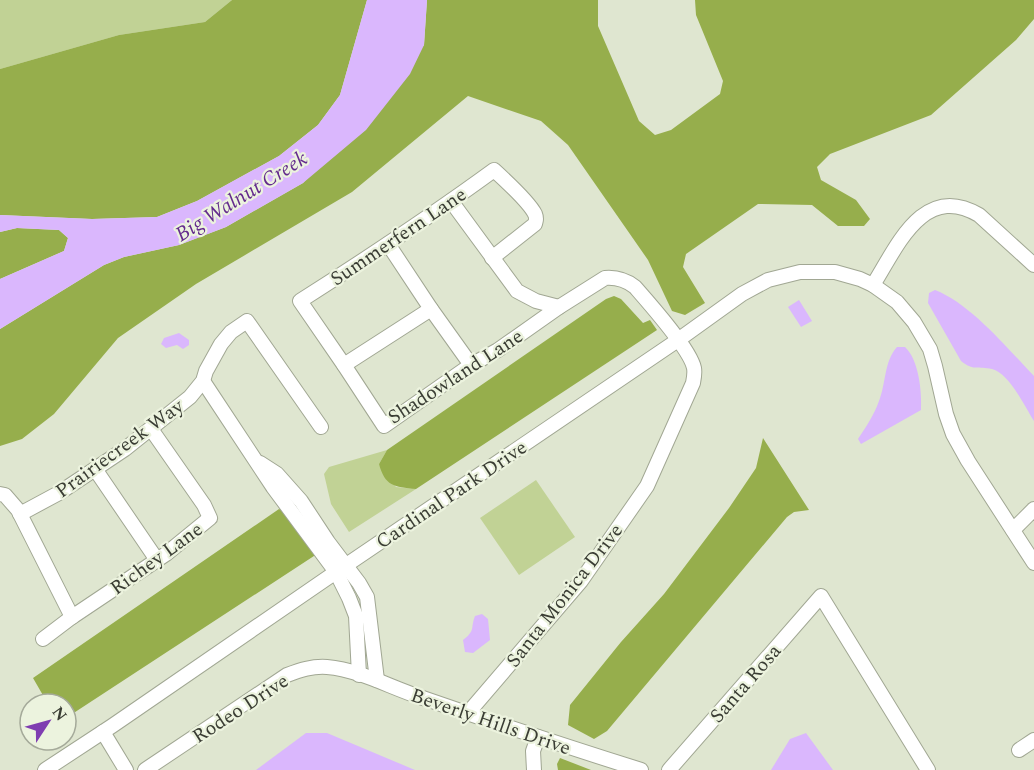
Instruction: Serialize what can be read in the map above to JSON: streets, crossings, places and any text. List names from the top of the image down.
{
  "streets": {
    "street": [
      "Summerfern Lane",
      "Shadowland Lane",
      "Prairiecreek Way",
      "Cardinal Park Drive",
      "Richey Lane",
      "Santa Monica Drive",
      "Santa Rosa",
      "Rodeo Drive",
      "Beverly Hills Drive"
    ]
  },
  "crossings": [
    ["Summerfern Lane", "Shadowland Lane"],
    ["Shadowland Lane", "Cardinal Park Drive"],
    ["Shadowland Lane", "Santa Monica Drive"],
    ["Prairiecreek Way", "Richey Lane"],
    ["Cardinal Park Drive", "Santa Monica Drive"],
    ["Santa Monica Drive", "Beverly Hills Drive"],
    ["Rodeo Drive", "Beverly Hills Drive"]
  ],
  "water": ["Big Walnut Creek"],
  "north": "top right"
}
